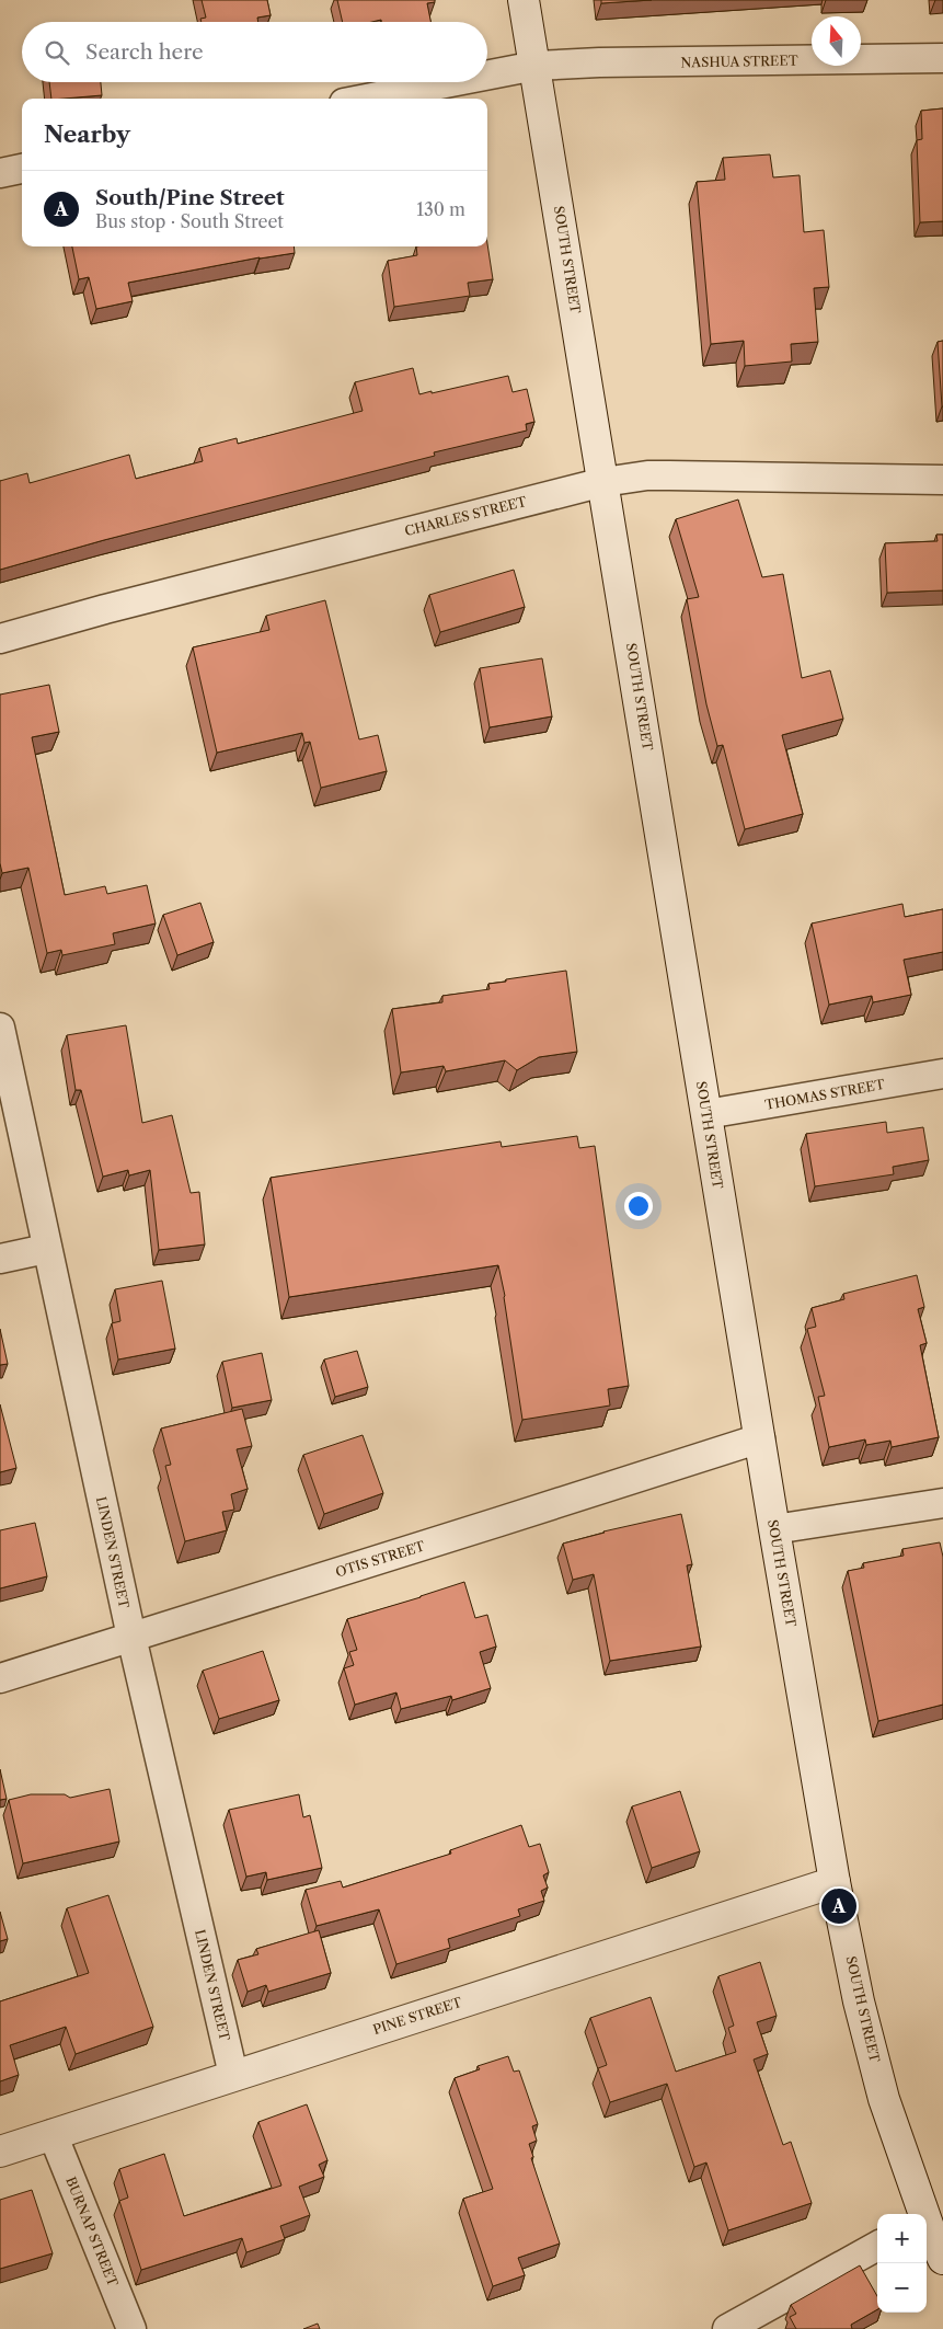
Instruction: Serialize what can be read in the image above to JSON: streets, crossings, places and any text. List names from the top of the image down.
{
  "streets": {
    "main road": ["SOUTH STREET", "PINE STREET"],
    "street": [
      "NASHUA STREET",
      "CHARLES STREET",
      "THOMAS STREET",
      "LINDEN STREET",
      "OTIS STREET",
      "BURNAP STREET"
    ]
  },
  "crossings": [
    ["NASHUA STREET", "SOUTH STREET"],
    ["SOUTH STREET", "CHARLES STREET"],
    ["SOUTH STREET", "THOMAS STREET"],
    ["SOUTH STREET", "OTIS STREET"],
    ["SOUTH STREET", "PINE STREET"],
    ["LINDEN STREET", "OTIS STREET"],
    ["LINDEN STREET", "PINE STREET"],
    ["PINE STREET", "BURNAP STREET"]
  ],
  "north": "top",
  "page": {
    "search": "Search here",
    "heading": "Nearby",
    "list": [
      {
        "mark": "A",
        "name": "South/Pine Street",
        "note": "Bus stop · South Street",
        "value": "130 m"
      }
    ],
    "pins": "A",
    "map_buttons": ["+", "−"]
  }
}
